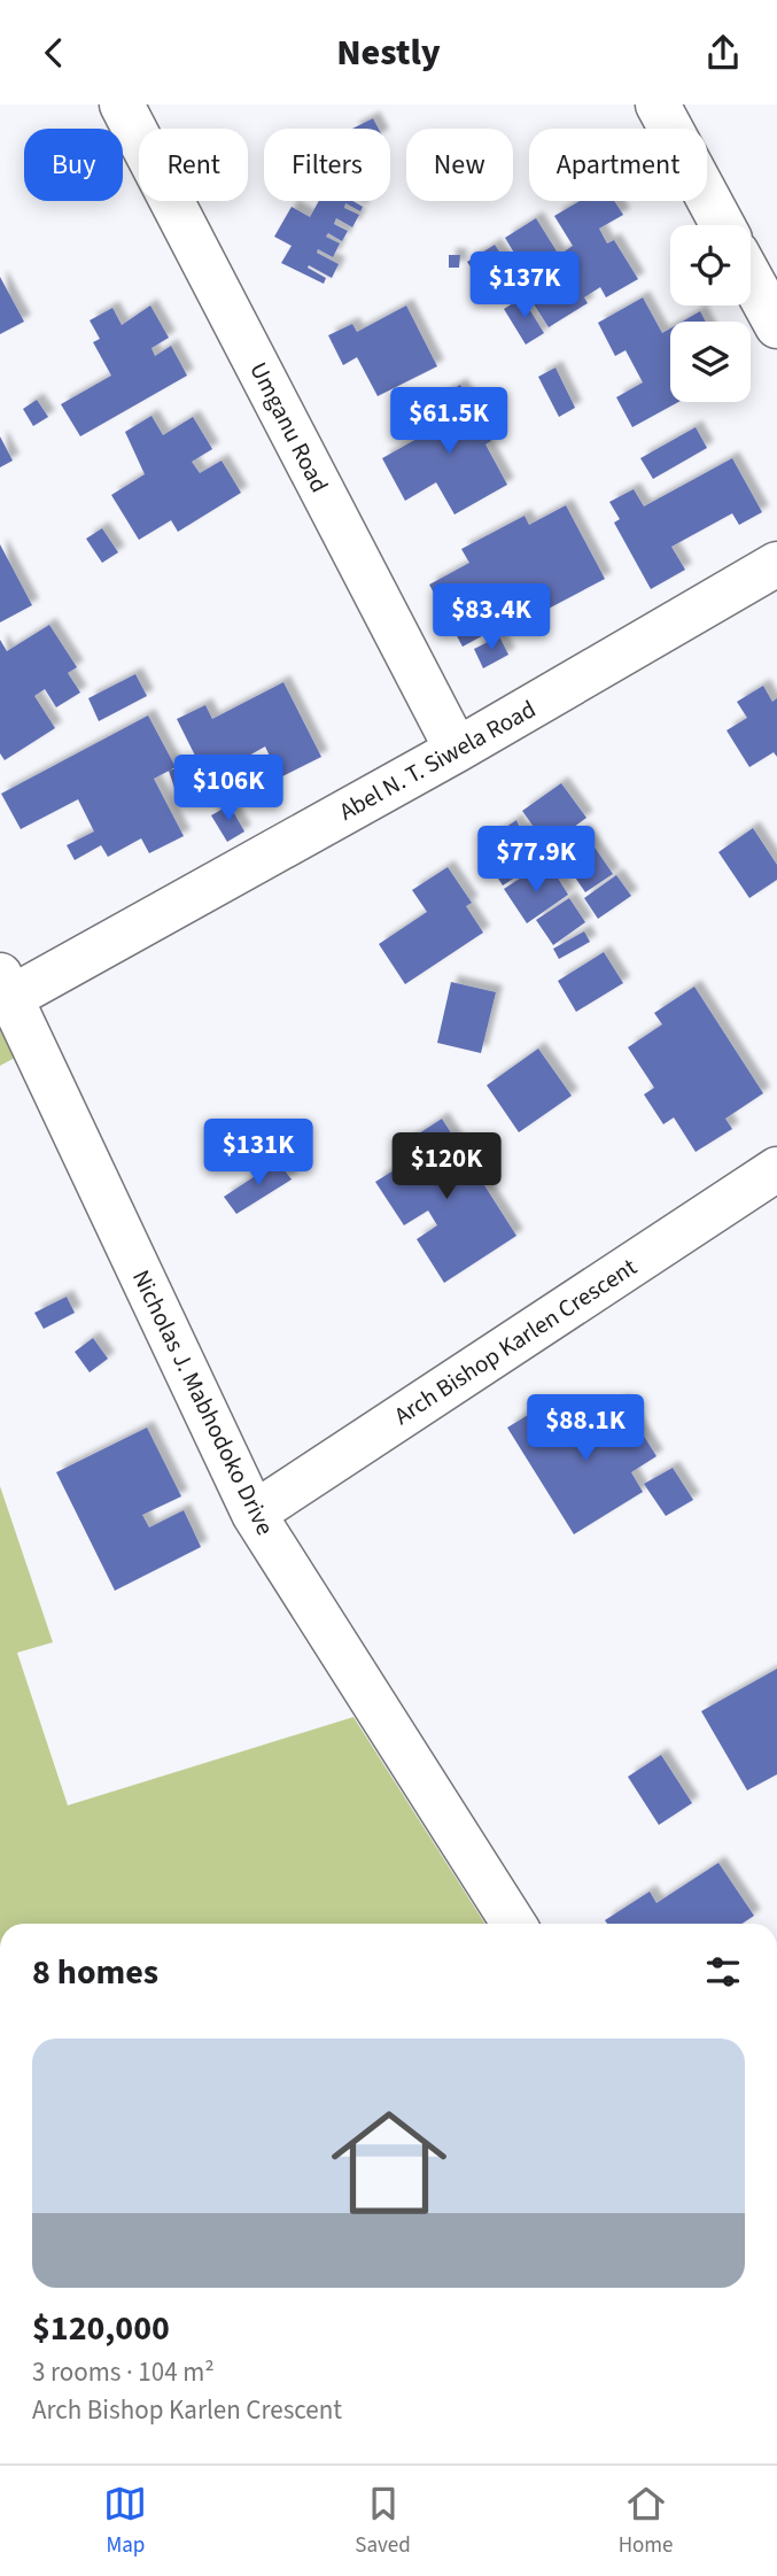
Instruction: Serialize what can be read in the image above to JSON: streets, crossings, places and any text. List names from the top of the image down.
{
  "streets": {
    "street": [
      "Umganu Road",
      "Abel N. T. Siwela Road",
      "Arch Bishop Karlen Crescent",
      "Nicholas J. Mabhodoko Drive"
    ]
  },
  "crossings": [
    ["Umganu Road", "Abel N. T. Siwela Road"],
    ["Abel N. T. Siwela Road", "Nicholas J. Mabhodoko Drive"],
    ["Arch Bishop Karlen Crescent", "Nicholas J. Mabhodoko Drive"]
  ],
  "page": {
    "header": "Nestly",
    "chip": [
      "Buy",
      "Rent",
      "Filters",
      "New",
      "Apartment"
    ],
    "price": [
      "$137K",
      "$61.5K",
      "$83.4K",
      "$106K",
      "$77.9K",
      "$131K",
      "$120K",
      "$88.1K"
    ],
    "heading": "8 homes",
    "list": [
      {
        "name": "$120,000",
        "note": "3 rooms · 104 m² · Arch Bishop Karlen Crescent"
      }
    ],
    "tabs": ["Map", "Saved", "Home"]
  }
}
